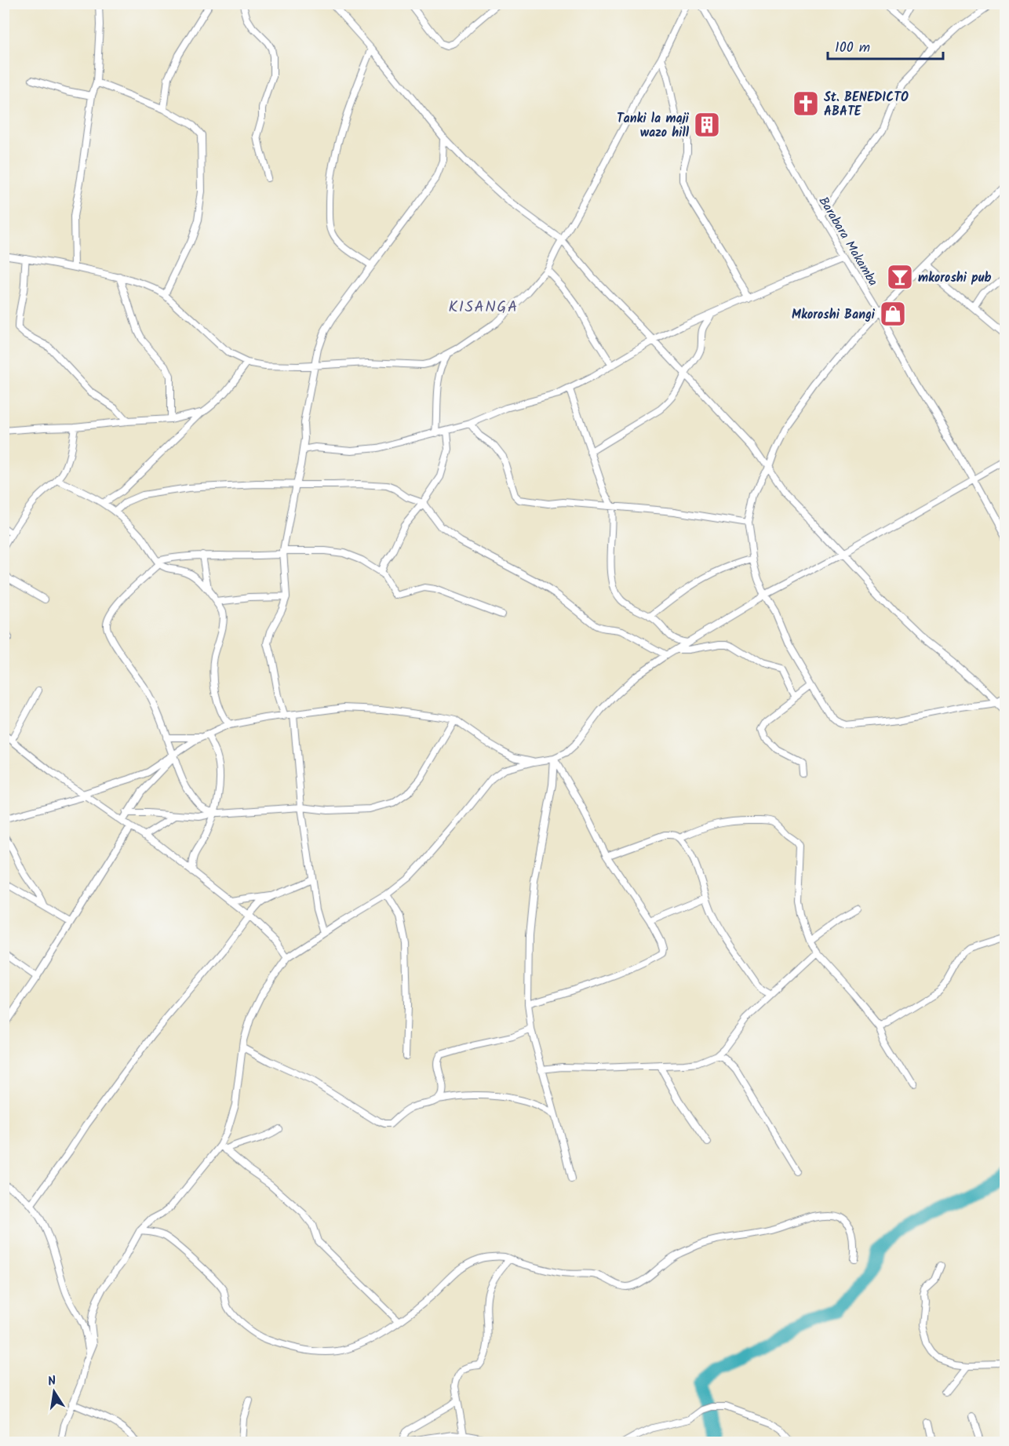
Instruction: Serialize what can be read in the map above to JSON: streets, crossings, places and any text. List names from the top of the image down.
{
  "streets": {
    "street": ["Barabara Makamba"]
  },
  "districts": ["KISANGA"],
  "places": {
    "church": ["St. BENEDICTO ABATE"],
    "building": ["Tanki la maji wazo hill"],
    "bar": ["mkoroshi pub"],
    "shop": ["Mkoroshi Bangi"]
  },
  "scale_bar": "100 m",
  "north": "top"
}
